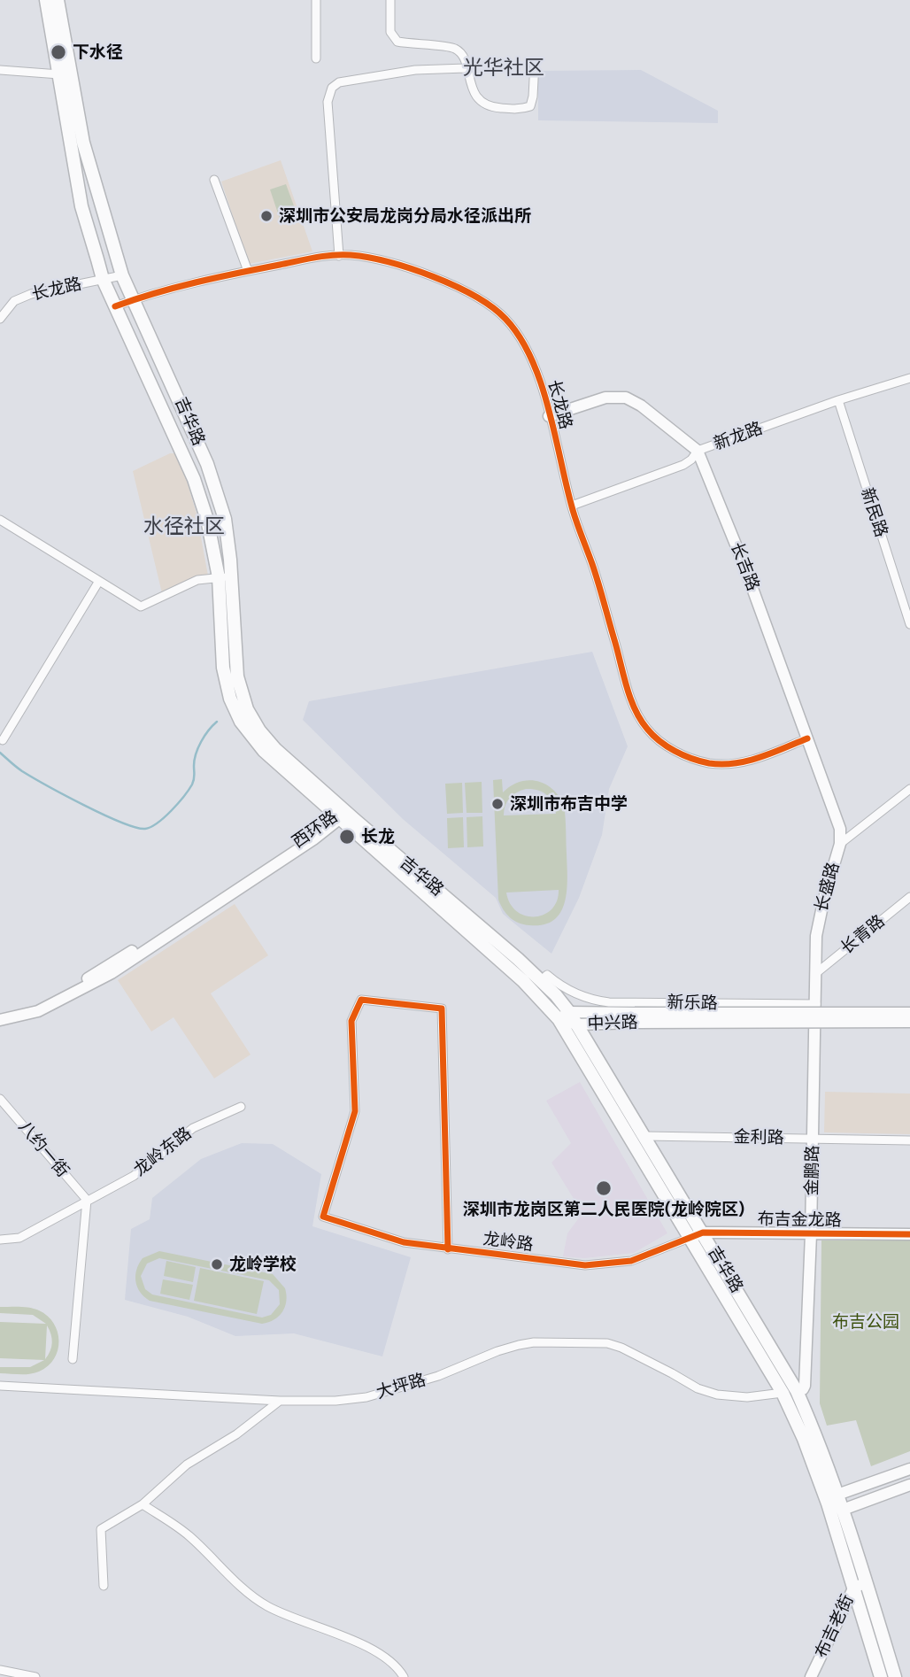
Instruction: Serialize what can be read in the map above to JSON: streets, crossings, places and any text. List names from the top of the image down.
{
  "streets": {
    "main road": [
      "吉华路",
      "长吉路",
      "西环路",
      "长盛路",
      "中兴路",
      "金鹏路",
      "布吉金龙路",
      "布吉老街"
    ],
    "street": [
      "长龙路",
      "新龙路",
      "新民路",
      "长青路",
      "新乐路",
      "金利路",
      "八约一街",
      "龙岭东路",
      "龙岭路",
      "大坪路"
    ]
  },
  "crossings": [
    ["长龙路", "吉华路"],
    ["长龙路", "新龙路"],
    ["长龙路", "长吉路"],
    ["吉华路", "西环路"],
    ["吉华路", "新乐路"],
    ["吉华路", "中兴路"],
    ["吉华路", "金利路"],
    ["吉华路", "金鹏路"],
    ["吉华路", "布吉金龙路"],
    ["吉华路", "龙岭路"],
    ["吉华路", "大坪路"],
    ["吉华路", "布吉老街"],
    ["新龙路", "新民路"],
    ["新龙路", "长吉路"],
    ["长吉路", "长盛路"],
    ["长盛路", "长青路"],
    ["长盛路", "新乐路"],
    ["长盛路", "金鹏路"],
    ["新乐路", "金鹏路"],
    ["金利路", "金鹏路"],
    ["八约一街", "龙岭东路"],
    ["金鹏路", "布吉金龙路"],
    ["布吉金龙路", "龙岭路"]
  ],
  "districts": ["光华社区", "水径社区"],
  "parks": ["布吉公园"],
  "places": [
    "下水径",
    "深圳市公安局龙岗分局水径派出所",
    "深圳市布吉中学",
    "长龙",
    "深圳市龙岗区第二人民医院(龙岭院区)",
    "龙岭学校"
  ]
}
